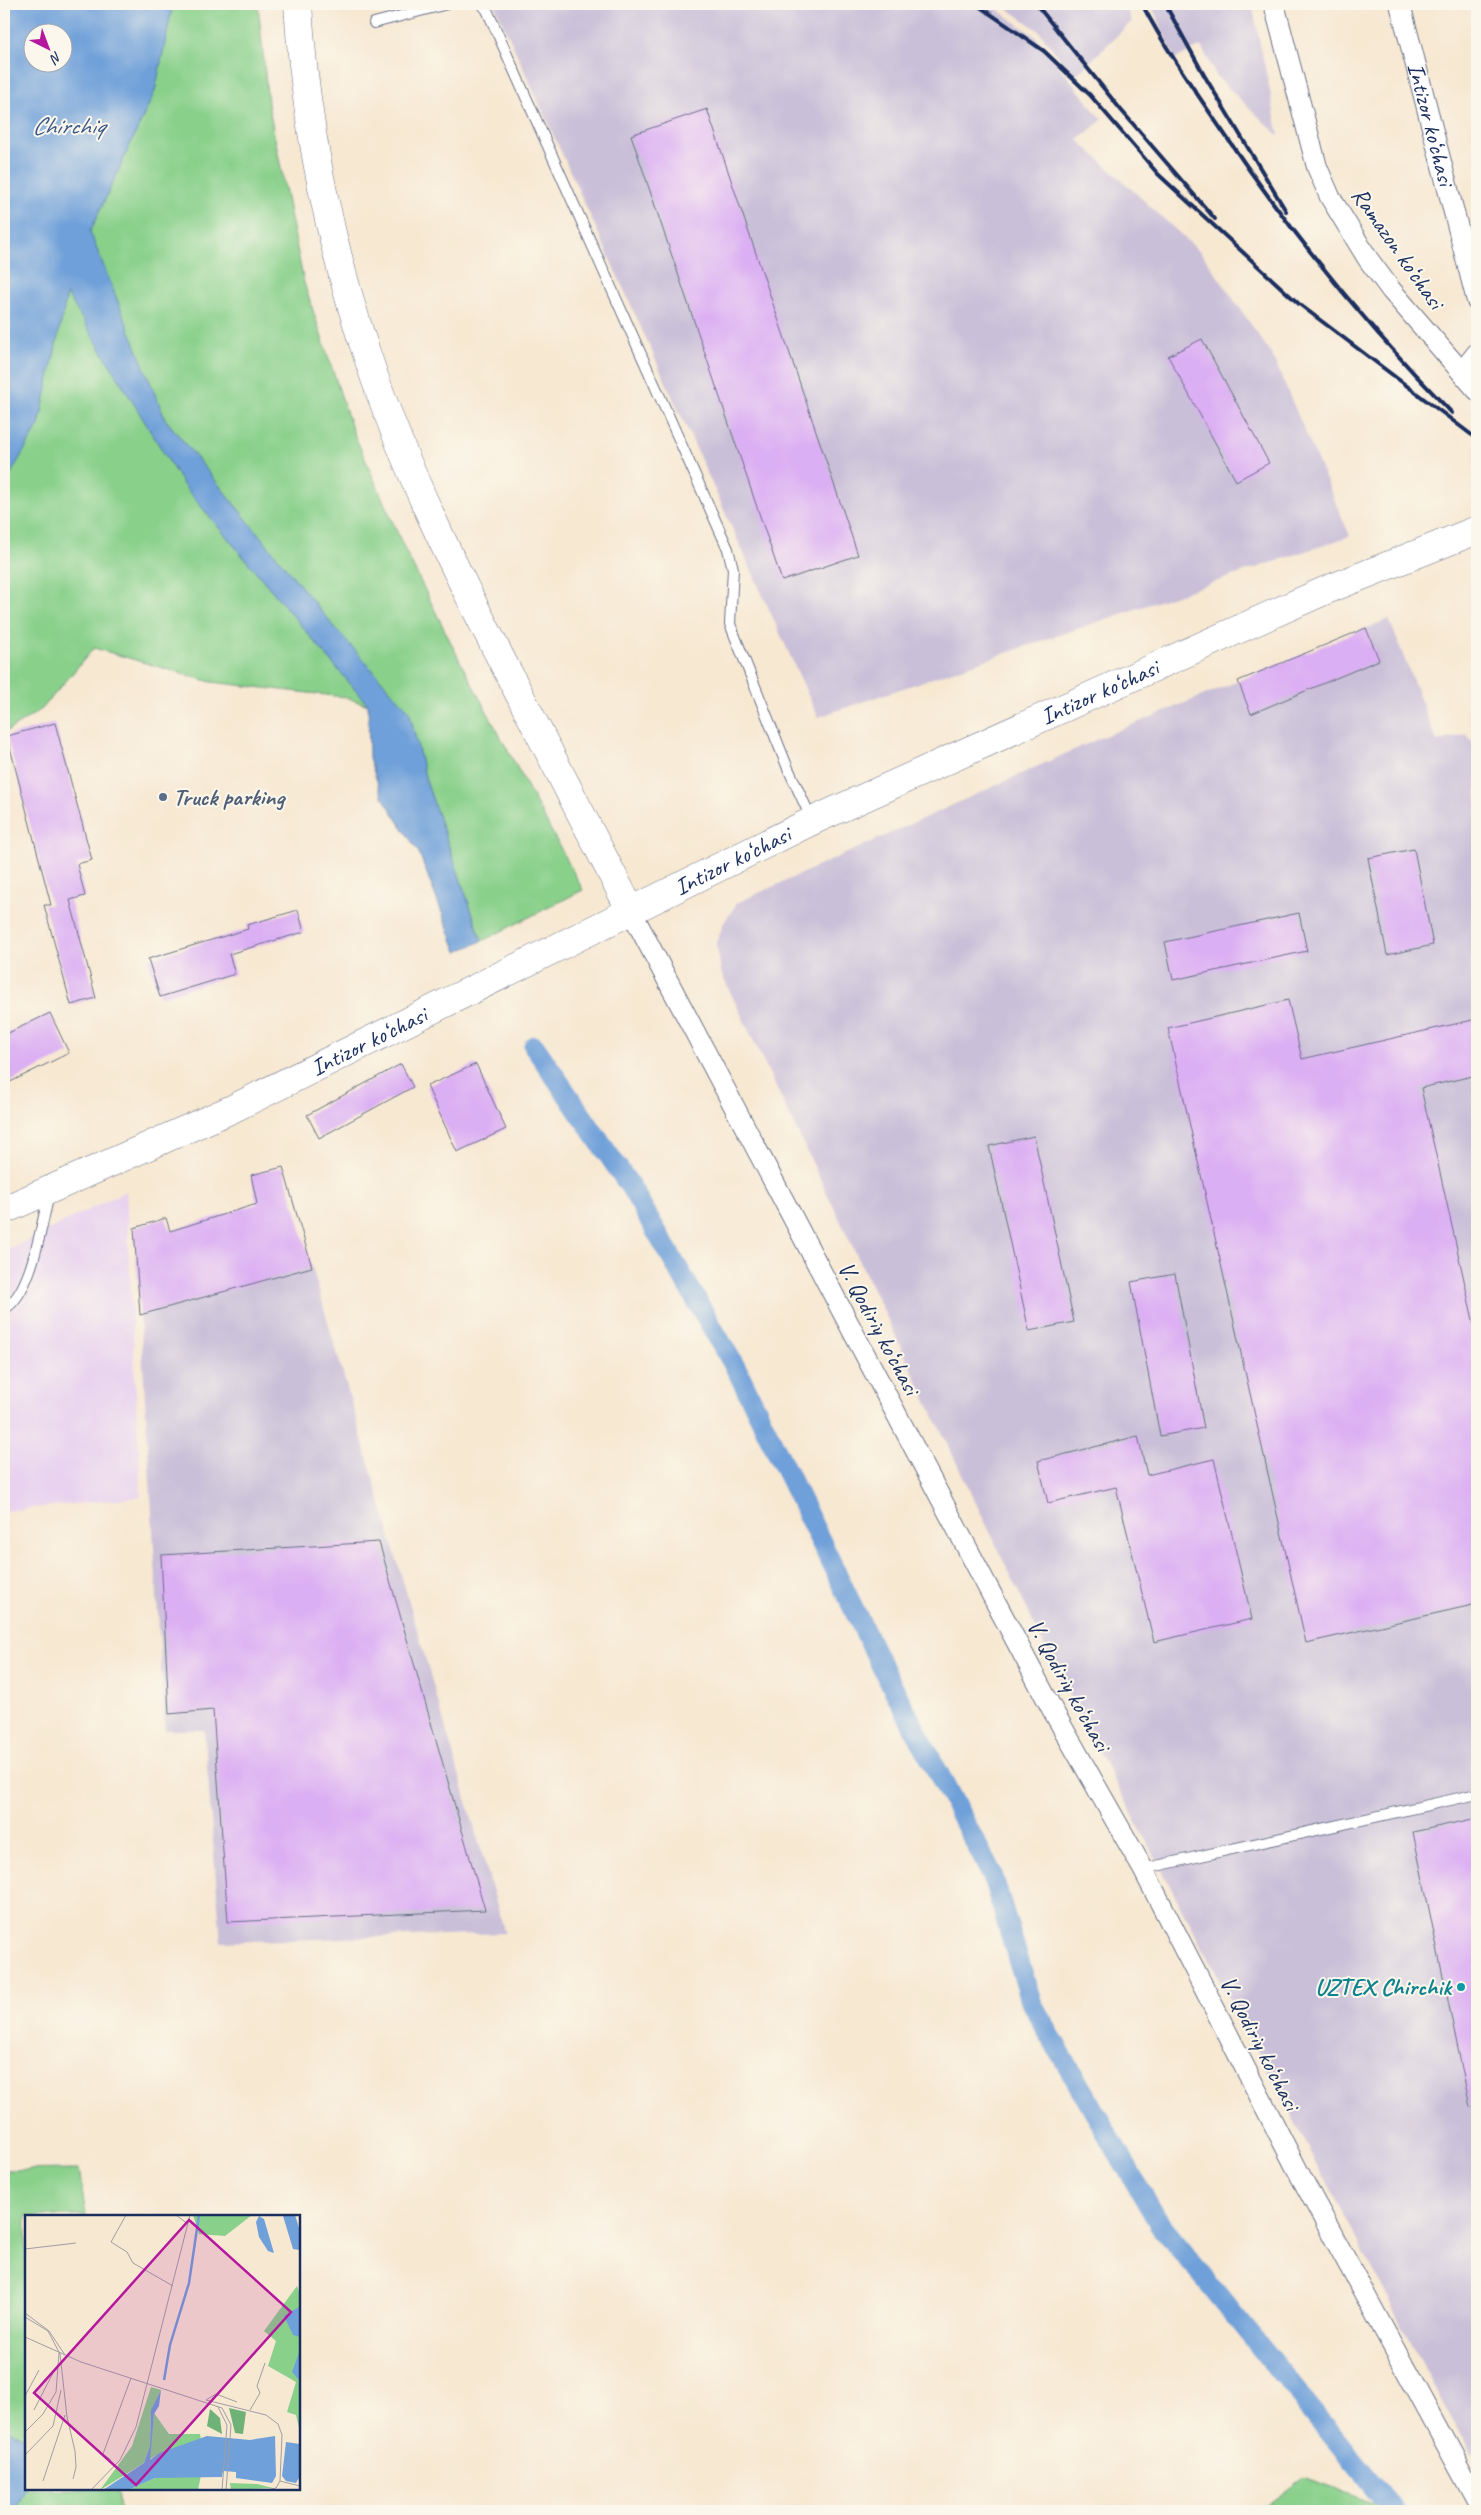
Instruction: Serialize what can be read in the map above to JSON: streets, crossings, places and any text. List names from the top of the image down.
{
  "streets": {
    "main road": ["Intizor ko‘chasi"],
    "street": ["Ramazon ko‘chasi", "V. Qodiriy ko‘chasi"]
  },
  "crossings": [
    ["Intizor ko‘chasi", "V. Qodiriy ko‘chasi"]
  ],
  "water": ["Chirchiq"],
  "places": ["Truck parking", "UZTEX Chirchik"],
  "north": "bottom right"
}
